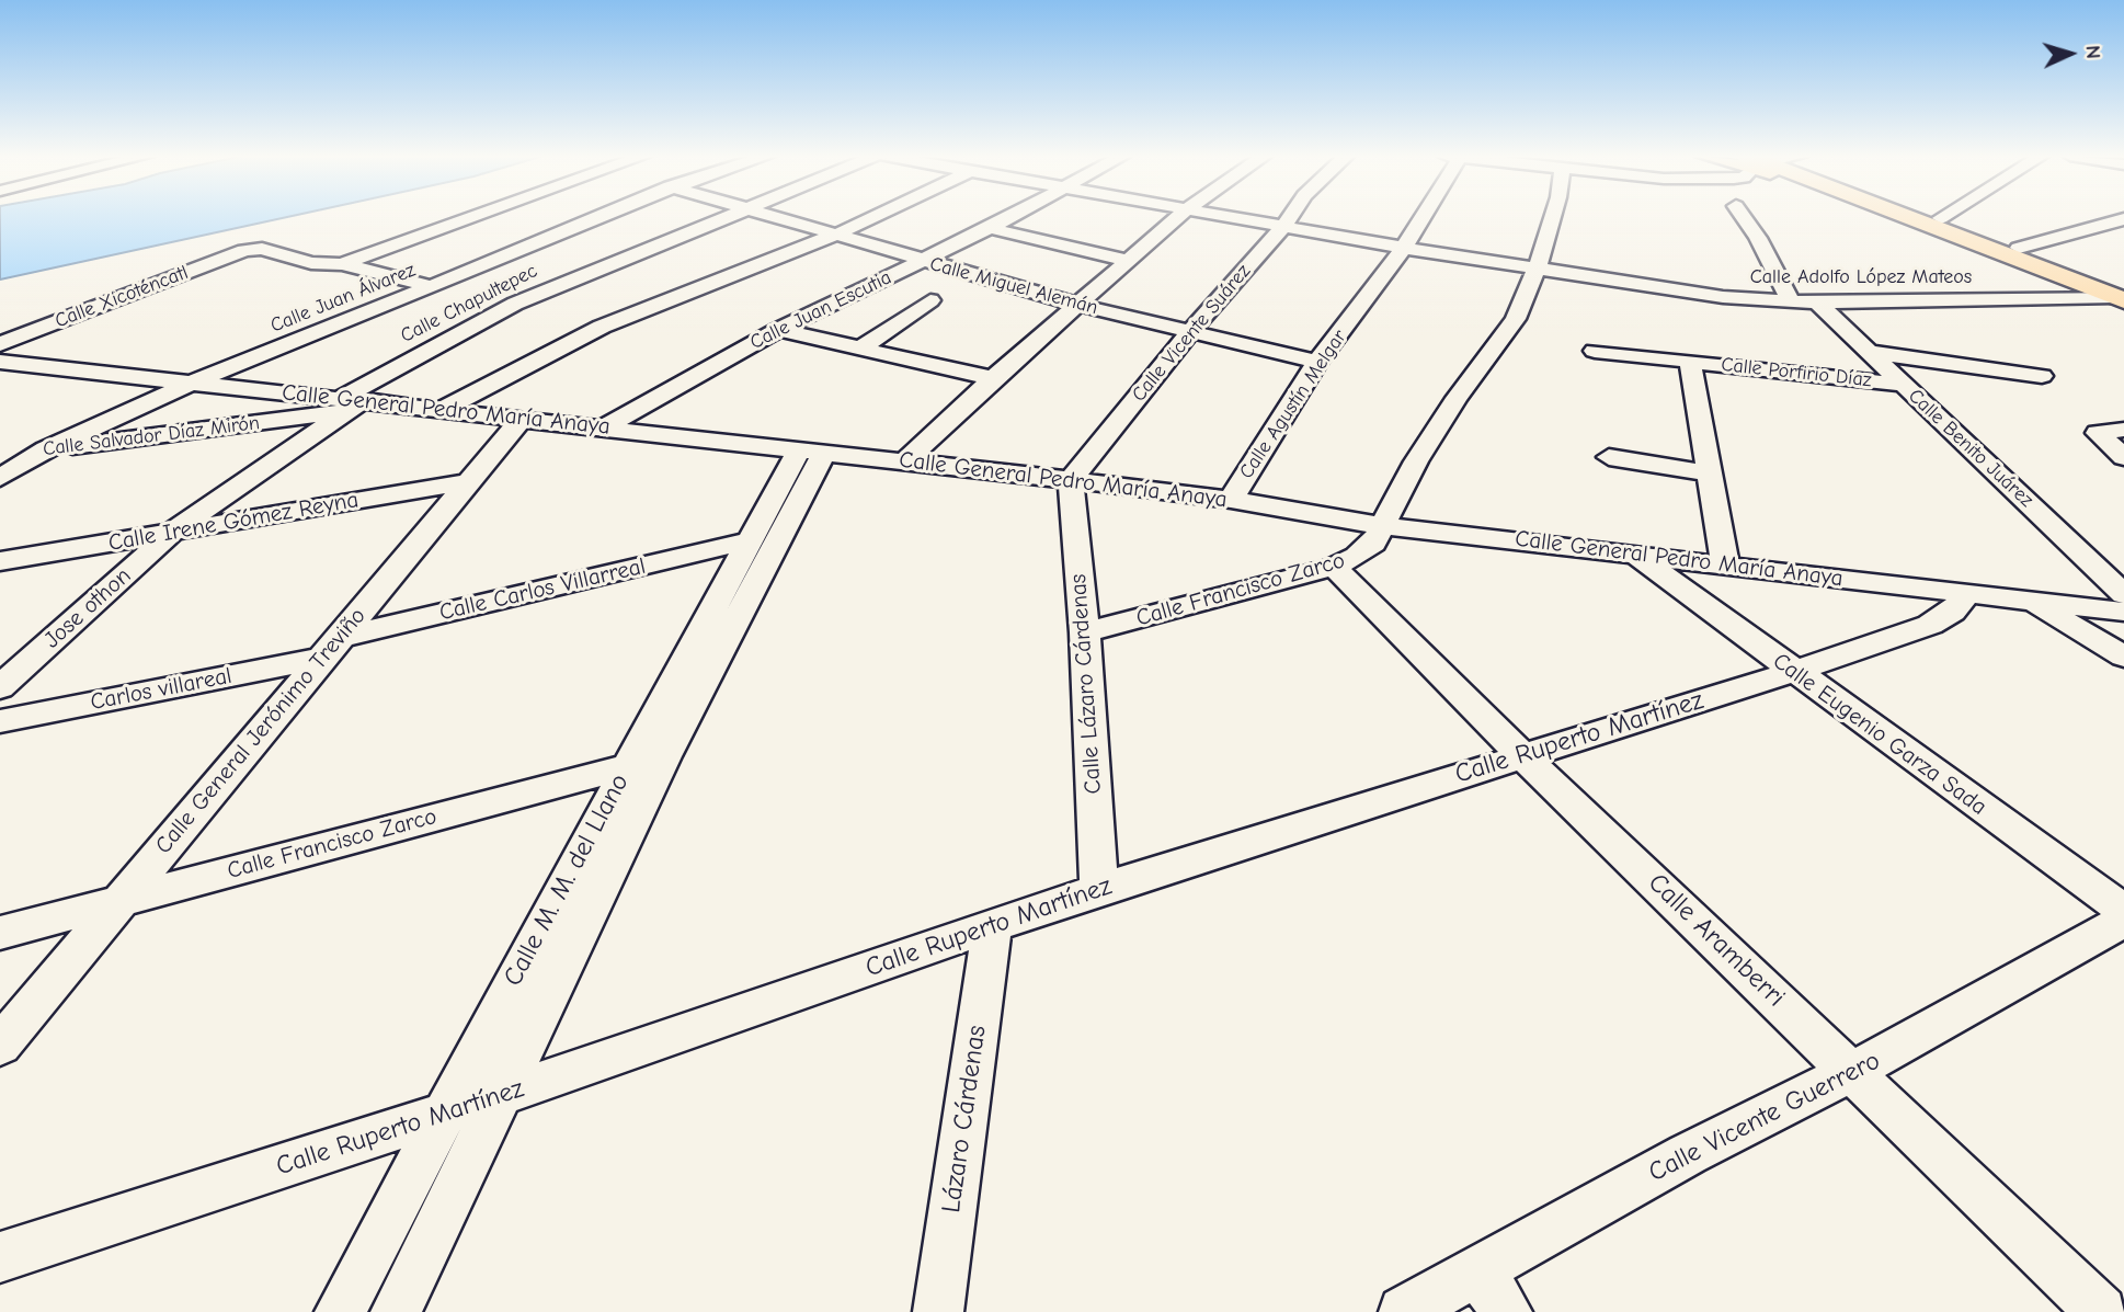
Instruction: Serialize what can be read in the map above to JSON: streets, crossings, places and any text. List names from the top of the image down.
{
  "streets": {
    "street": [
      "Calle Adolfo López Mateos",
      "Calle Miguel Alemán",
      "Calle Xicoténcatl",
      "Calle Juan Álvarez",
      "Calle Chapultepec",
      "Calle Juan Escutia",
      "Calle Vicente Suárez",
      "Calle Porfirio Díaz",
      "Calle Agustín Melgar",
      "Calle General Pedro María Anaya",
      "Calle Salvador Díaz Mirón",
      "Calle Benito Juárez",
      "Calle Irene Gómez Reyna",
      "Calle Carlos Villarreal",
      "Calle Francisco Zarco",
      "Jose othon",
      "Calle Lázaro Cárdenas",
      "Carlos villareal",
      "Calle General Jerónimo Treviño",
      "Calle Eugenio Garza Sada",
      "Calle Ruperto Martínez",
      "Calle M. M. del Llano",
      "Calle Aramberri",
      "Calle Vicente Guerrero",
      "Lázaro Cárdenas"
    ]
  },
  "crossings": [
    ["Calle Adolfo López Mateos", "Calle Vicente Suárez"],
    ["Calle Adolfo López Mateos", "Calle Agustín Melgar"],
    ["Calle Adolfo López Mateos", "Calle Benito Juárez"],
    ["Calle Adolfo López Mateos", "Calle Francisco Zarco"],
    ["Calle Miguel Alemán", "Calle Juan Escutia"],
    ["Calle Miguel Alemán", "Calle Vicente Suárez"],
    ["Calle Miguel Alemán", "Calle Agustín Melgar"],
    ["Calle Xicoténcatl", "Calle General Pedro María Anaya"],
    ["Calle Juan Álvarez", "Calle General Pedro María Anaya"],
    ["Calle Juan Álvarez", "Calle Salvador Díaz Mirón"],
    ["Calle Chapultepec", "Calle General Pedro María Anaya"],
    ["Calle Chapultepec", "Calle Salvador Díaz Mirón"],
    ["Calle Chapultepec", "Jose othon"],
    ["Calle Juan Escutia", "Calle General Pedro María Anaya"],
    ["Calle Vicente Suárez", "Calle General Pedro María Anaya"],
    ["Calle Vicente Suárez", "Calle Lázaro Cárdenas"],
    ["Calle Porfirio Díaz", "Calle Benito Juárez"],
    ["Calle Agustín Melgar", "Calle General Pedro María Anaya"],
    ["Calle General Pedro María Anaya", "Calle Salvador Díaz Mirón"],
    ["Calle General Pedro María Anaya", "Calle Francisco Zarco"],
    ["Calle General Pedro María Anaya", "Jose othon"],
    ["Calle General Pedro María Anaya", "Calle Lázaro Cárdenas"],
    ["Calle General Pedro María Anaya", "Calle General Jerónimo Treviño"],
    ["Calle General Pedro María Anaya", "Calle Eugenio Garza Sada"],
    ["Calle General Pedro María Anaya", "Calle Ruperto Martínez"],
    ["Calle General Pedro María Anaya", "Calle M. M. del Llano"],
    ["Calle Salvador Díaz Mirón", "Jose othon"],
    ["Calle Irene Gómez Reyna", "Jose othon"],
    ["Calle Irene Gómez Reyna", "Calle General Jerónimo Treviño"],
    ["Calle Carlos Villarreal", "Carlos villareal"],
    ["Calle Carlos Villarreal", "Calle General Jerónimo Treviño"],
    ["Calle Carlos Villarreal", "Calle M. M. del Llano"],
    ["Calle Francisco Zarco", "Calle Lázaro Cárdenas"],
    ["Calle Francisco Zarco", "Calle General Jerónimo Treviño"],
    ["Calle Francisco Zarco", "Calle M. M. del Llano"],
    ["Calle Francisco Zarco", "Calle Aramberri"],
    ["Calle Lázaro Cárdenas", "Calle Ruperto Martínez"],
    ["Carlos villareal", "Calle General Jerónimo Treviño"],
    ["Calle Eugenio Garza Sada", "Calle Ruperto Martínez"],
    ["Calle Ruperto Martínez", "Calle M. M. del Llano"],
    ["Calle Ruperto Martínez", "Calle Aramberri"],
    ["Calle Ruperto Martínez", "Lázaro Cárdenas"],
    ["Calle Aramberri", "Calle Vicente Guerrero"]
  ],
  "north": "right"
}
